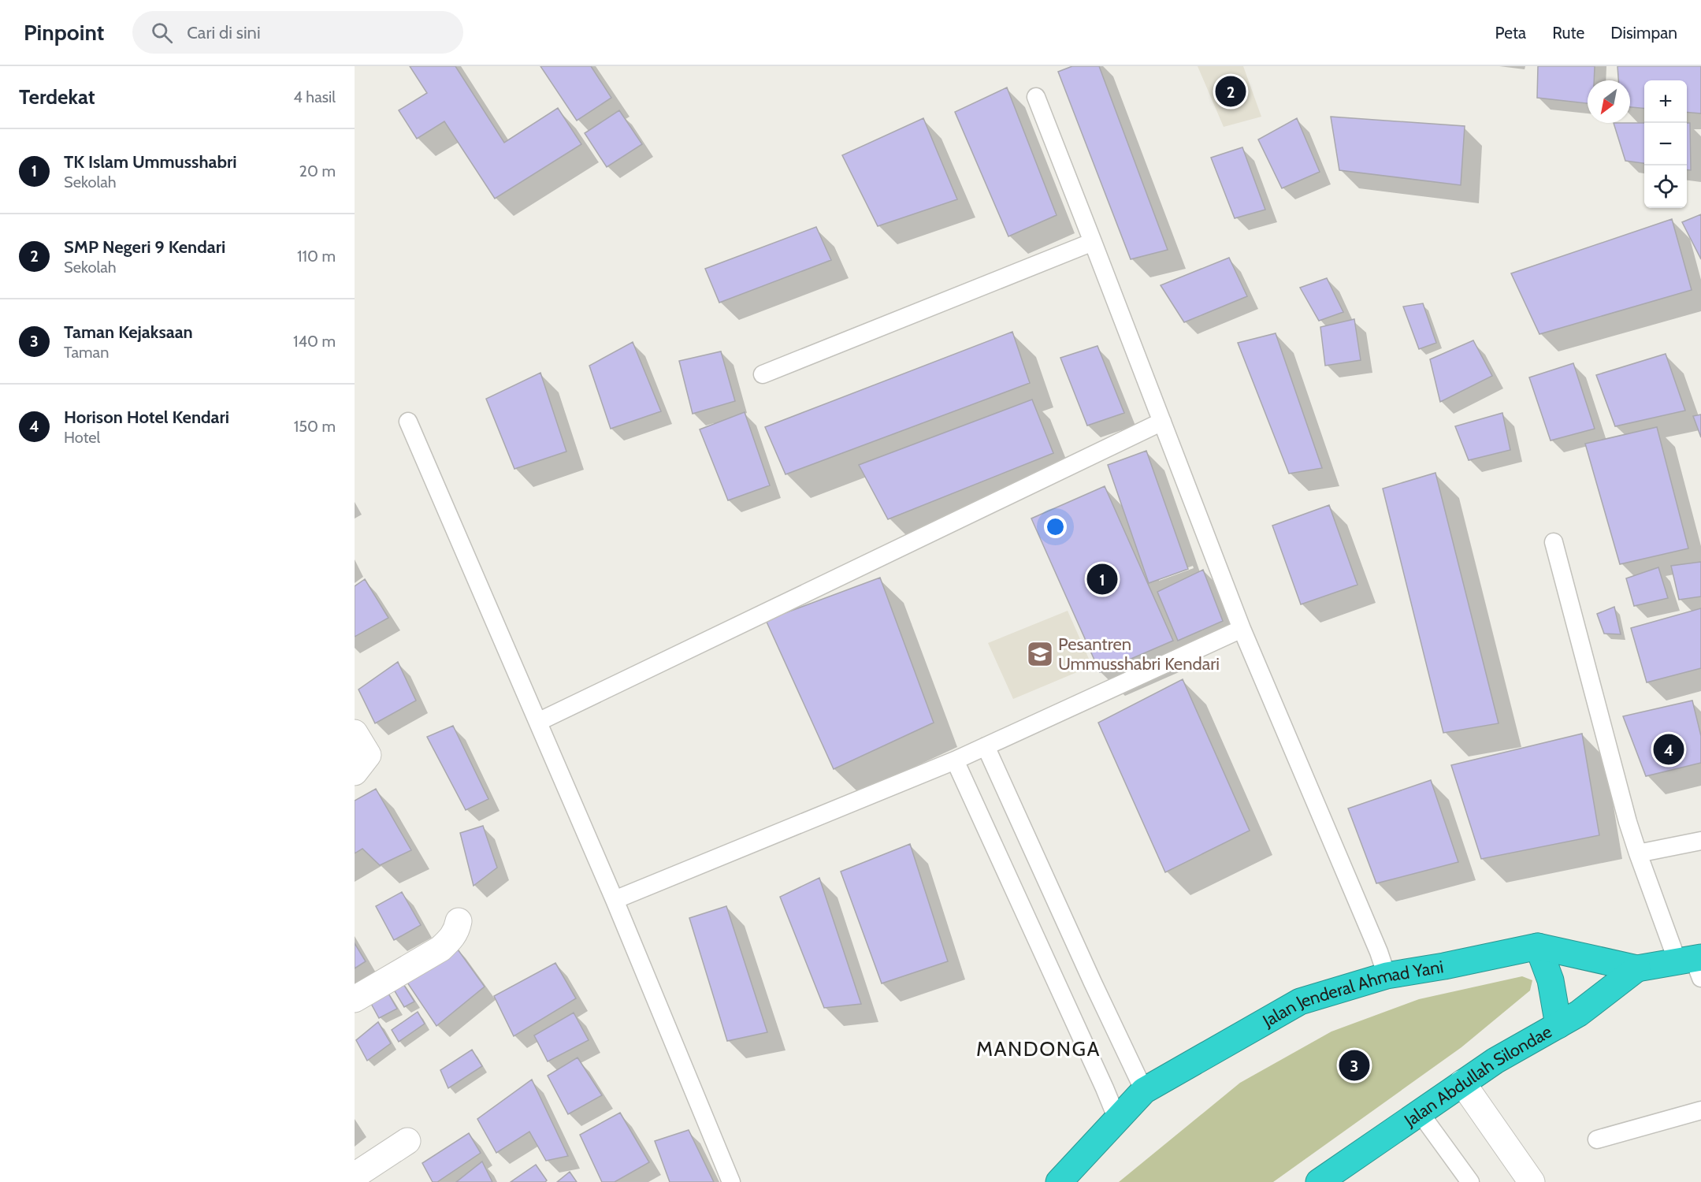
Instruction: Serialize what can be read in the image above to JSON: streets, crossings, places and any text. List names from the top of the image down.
{
  "streets": {
    "highway": ["Jalan Jenderal Ahmad Yani", "Jalan Abdullah Silondae"]
  },
  "crossings": [
    ["Jalan Jenderal Ahmad Yani", "Jalan Abdullah Silondae"]
  ],
  "districts": ["MANDONGA"],
  "places": {
    "school or university": ["Pesantren Ummusshabri Kendari"]
  },
  "north": "bottom left",
  "page": {
    "header": "Pinpoint",
    "search": "Cari di sini",
    "nav": ["Peta", "Rute", "Disimpan"],
    "heading": ["Terdekat", "4 hasil"],
    "pins": [
      "2",
      "1",
      "4",
      "3"
    ],
    "map_buttons": ["+", "−"],
    "list": [
      {
        "mark": "1",
        "name": "TK Islam Ummusshabri",
        "note": "Sekolah",
        "value": "20 m"
      },
      {
        "mark": "2",
        "name": "SMP Negeri 9 Kendari",
        "note": "Sekolah",
        "value": "110 m"
      },
      {
        "mark": "3",
        "name": "Taman Kejaksaan",
        "note": "Taman",
        "value": "140 m"
      },
      {
        "mark": "4",
        "name": "Horison Hotel Kendari",
        "note": "Hotel",
        "value": "150 m"
      }
    ]
  }
}
